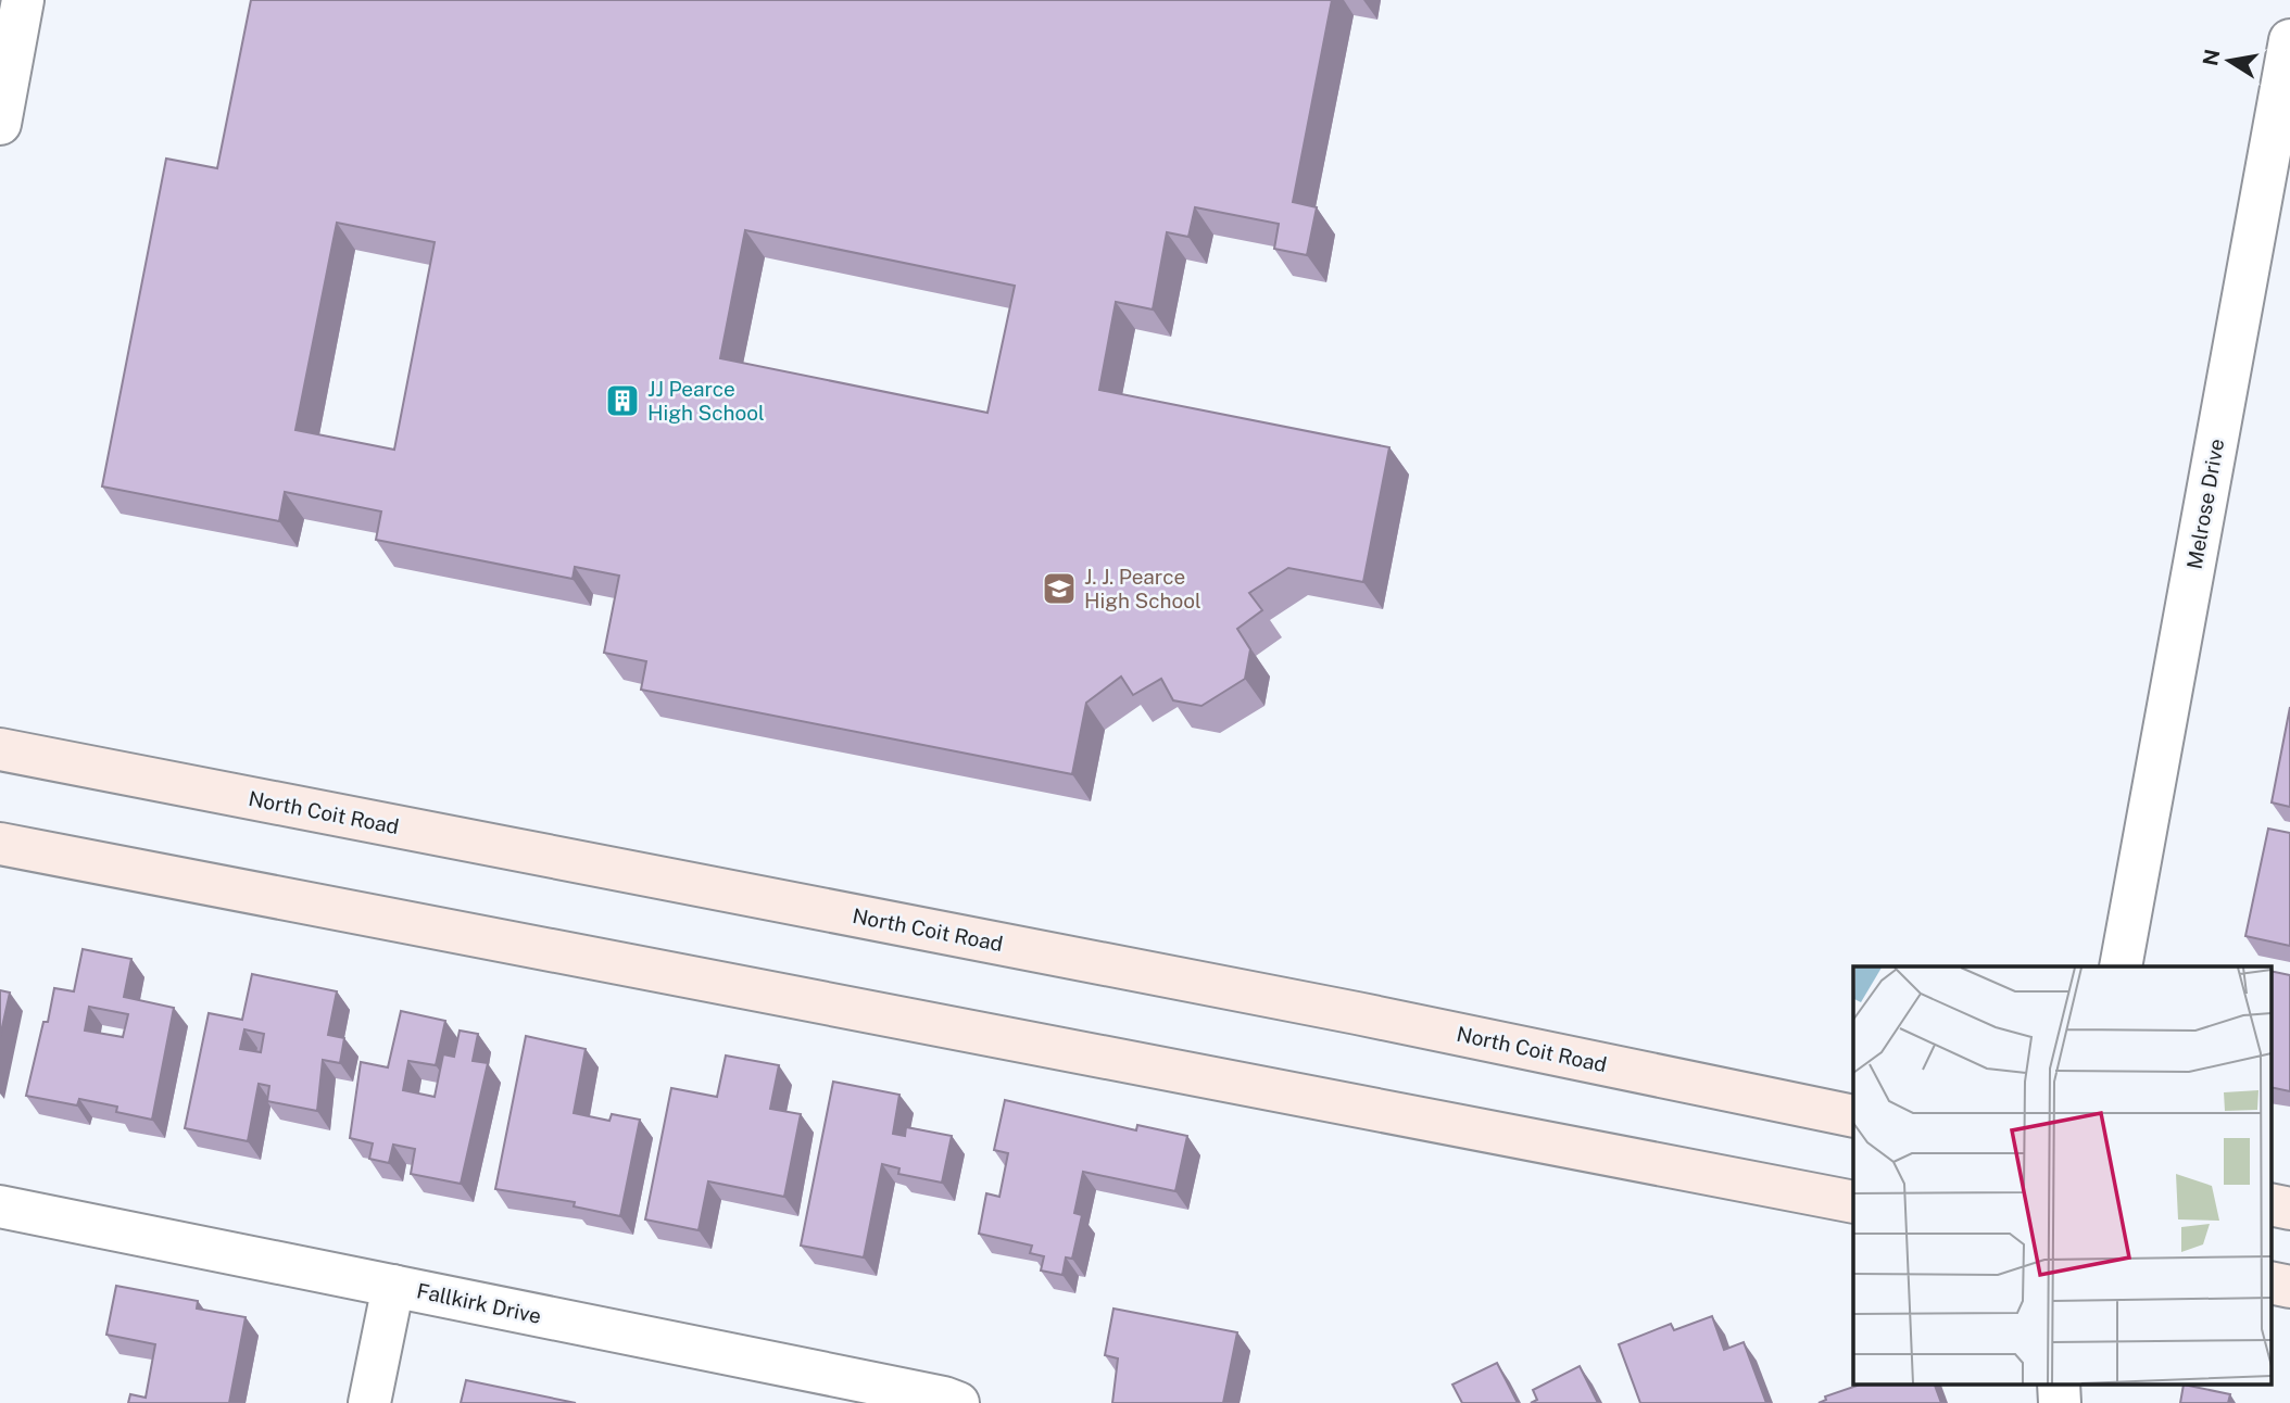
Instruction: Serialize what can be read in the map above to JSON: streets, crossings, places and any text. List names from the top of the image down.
{
  "streets": {
    "main road": ["North Coit Road"],
    "street": ["Melrose Drive", "Fallkirk Drive"]
  },
  "places": {
    "building": ["JJ Pearce High School"],
    "school or university": ["J. J. Pearce High School"]
  },
  "north": "left"
}
